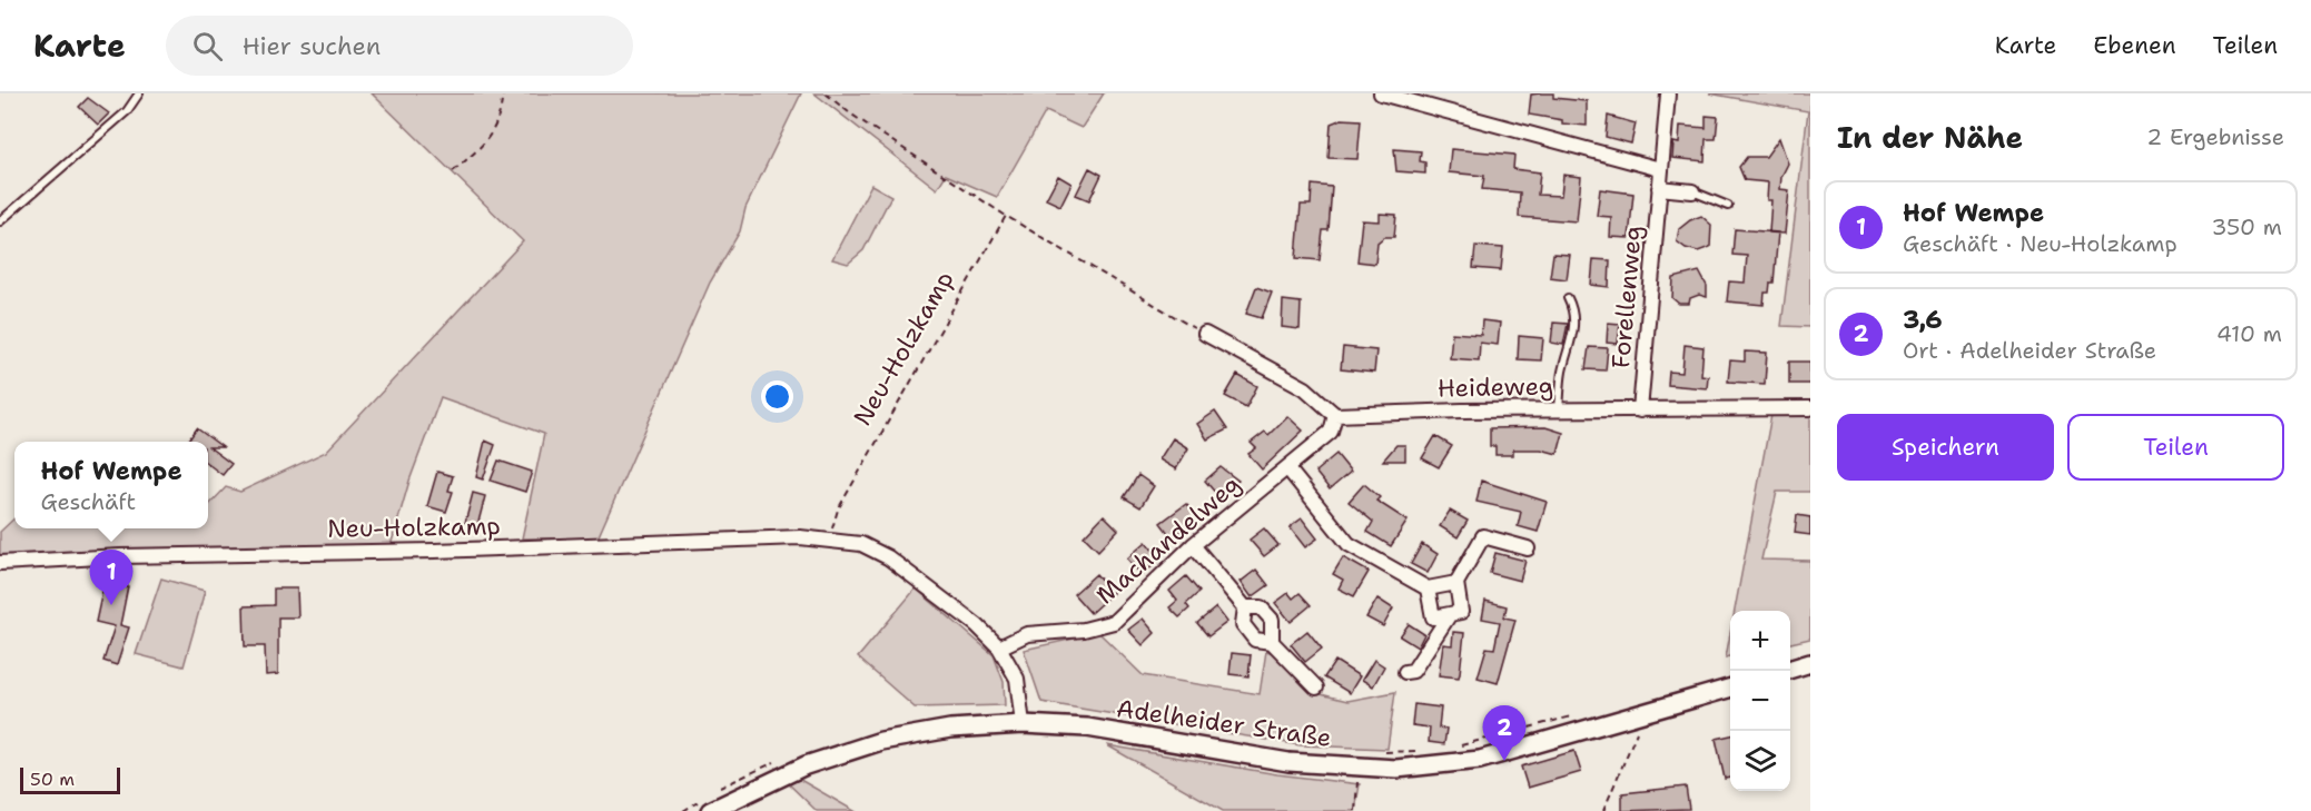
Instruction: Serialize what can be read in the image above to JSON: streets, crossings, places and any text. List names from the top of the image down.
{
  "streets": {
    "street": [
      "Forellenweg",
      "Neu-Holzkamp",
      "Heideweg",
      "Machandelweg",
      "Adelheider Straße"
    ]
  },
  "crossings": [
    ["Forellenweg", "Heideweg"],
    ["Neu-Holzkamp", "Machandelweg"],
    ["Neu-Holzkamp", "Adelheider Straße"],
    ["Heideweg", "Machandelweg"]
  ],
  "scale_bar": "50 m",
  "page": {
    "header": "Karte",
    "search": "Hier suchen",
    "nav": ["Karte", "Ebenen", "Teilen"],
    "heading": ["In der Nähe", "2 Ergebnisse"],
    "list": [
      {
        "mark": "1",
        "name": "Hof Wempe",
        "note": "Geschäft · Neu-Holzkamp",
        "value": "350 m"
      },
      {
        "mark": "2",
        "name": "3,6",
        "note": "Ort · Adelheider Straße",
        "value": "410 m"
      }
    ],
    "buttons": ["Speichern", "Teilen"],
    "popup": ["Hof Wempe", "Geschäft"],
    "pins": ["1", "2"],
    "map_buttons": ["+", "−"],
    "scale": "50 m"
  }
}
